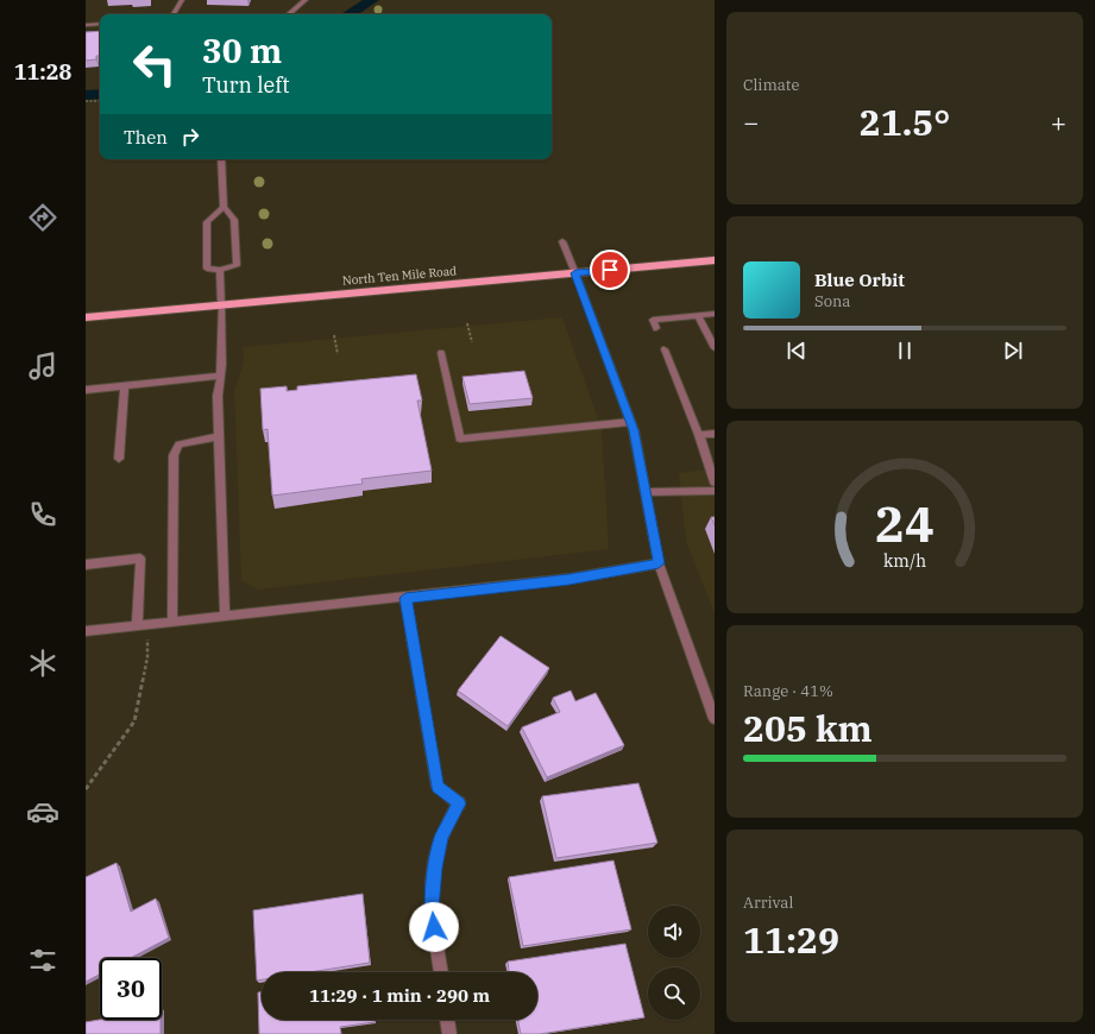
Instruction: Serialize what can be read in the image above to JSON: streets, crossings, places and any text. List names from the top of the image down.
{
  "streets": {
    "main road": ["North Ten Mile Road"]
  },
  "page": {
    "tabs": "11:28",
    "tile": [
      "Climate",
      ["Range · 41%", "205 km"],
      ["Arrival", "11:29"]
    ],
    "turn": ["30 m", "Turn left"],
    "heat": ["−", "21.5°", "+"],
    "then": "Then",
    "song": ["Blue Orbit", "Sona"],
    "limit": "30",
    "trip": "11:29 · 1 min · 290 m",
    "gauge": ["24", "km/h"]
  }
}
